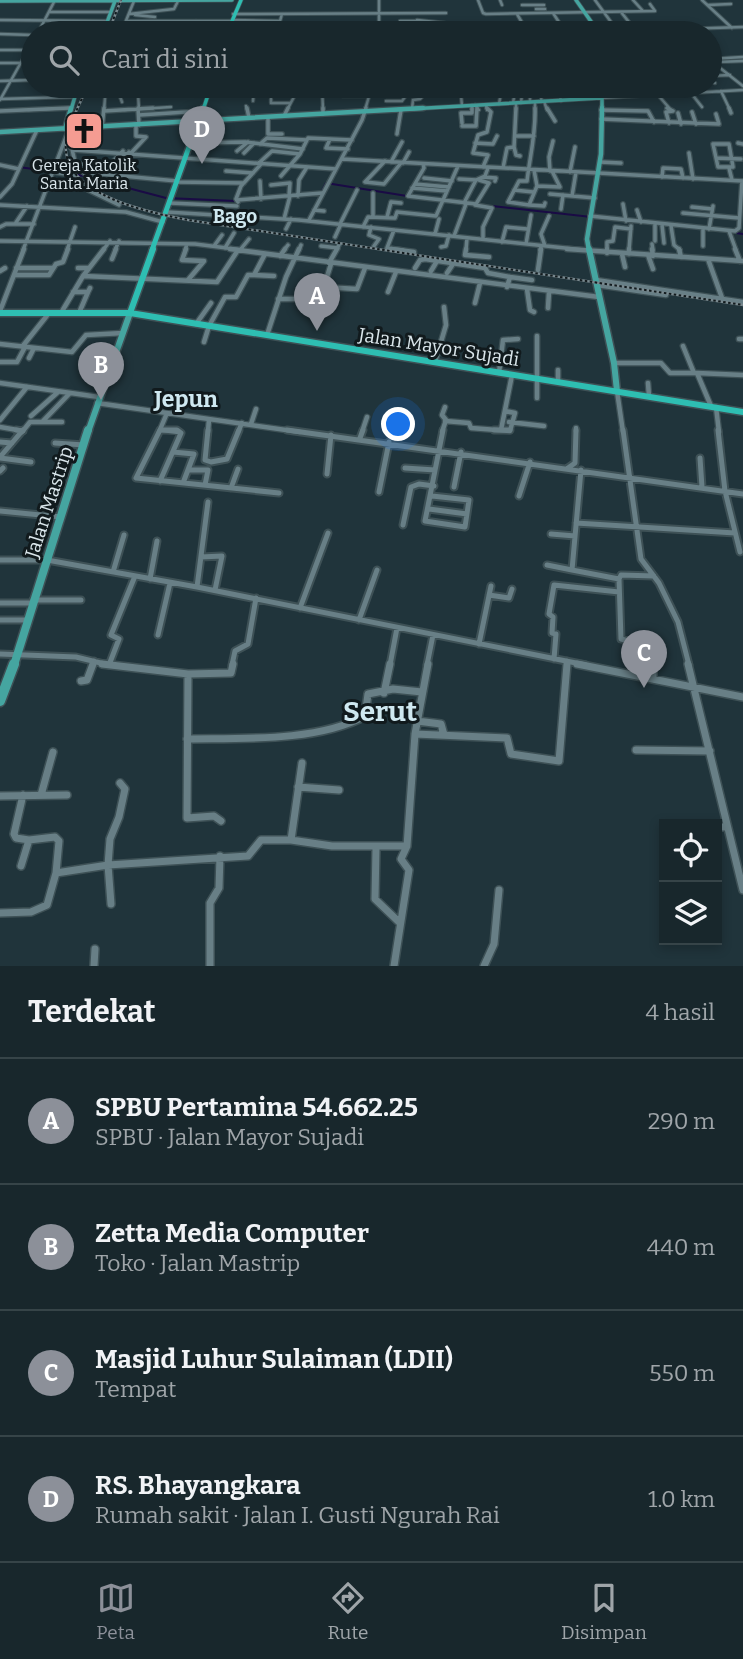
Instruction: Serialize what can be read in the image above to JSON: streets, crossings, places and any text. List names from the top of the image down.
{
  "streets": {
    "highway": ["Jalan Mayor Sujadi"],
    "main road": ["Jalan Mastrip"]
  },
  "crossings": [
    ["Jalan Mayor Sujadi", "Jalan Mastrip"]
  ],
  "districts": ["Bago", "Jepun", "Serut"],
  "places": {
    "church": ["Gereja Katolik Santa Maria"]
  },
  "page": {
    "search": "Cari di sini",
    "pins": [
      "D",
      "A",
      "B",
      "C"
    ],
    "heading": ["Terdekat", "4 hasil"],
    "list": [
      {
        "mark": "A",
        "name": "SPBU Pertamina 54.662.25",
        "note": "SPBU · Jalan Mayor Sujadi",
        "value": "290 m"
      },
      {
        "mark": "B",
        "name": "Zetta Media Computer",
        "note": "Toko · Jalan Mastrip",
        "value": "440 m"
      },
      {
        "mark": "C",
        "name": "Masjid Luhur Sulaiman (LDII)",
        "note": "Tempat",
        "value": "550 m"
      },
      {
        "mark": "D",
        "name": "RS. Bhayangkara",
        "note": "Rumah sakit · Jalan I. Gusti Ngurah Rai",
        "value": "1.0 km"
      }
    ],
    "nav": ["Peta", "Rute", "Disimpan"]
  }
}
